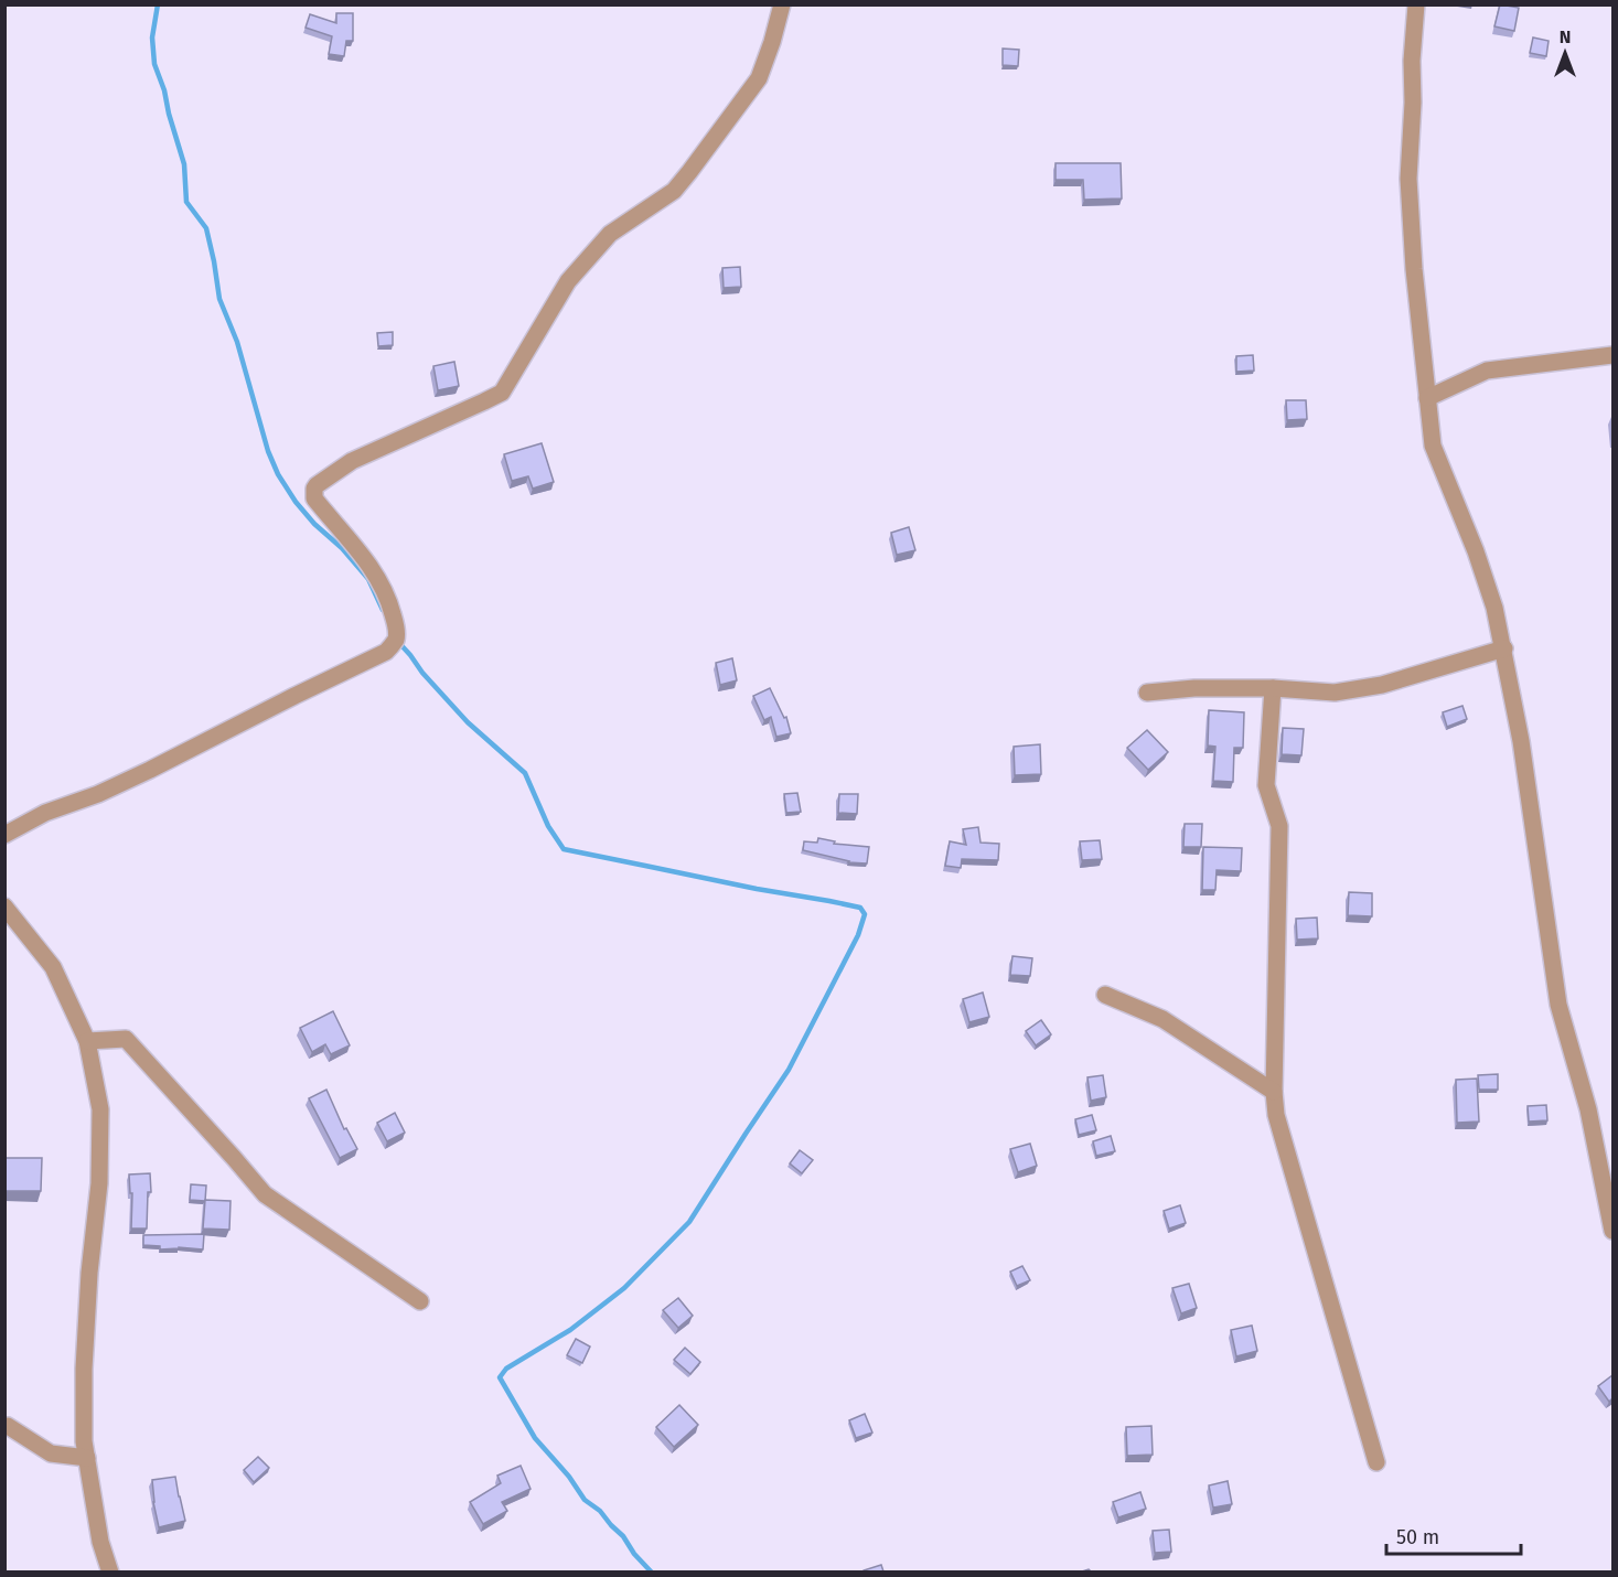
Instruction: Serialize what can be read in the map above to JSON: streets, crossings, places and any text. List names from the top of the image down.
{
  "scale_bar": "50 m",
  "north": "top"
}
